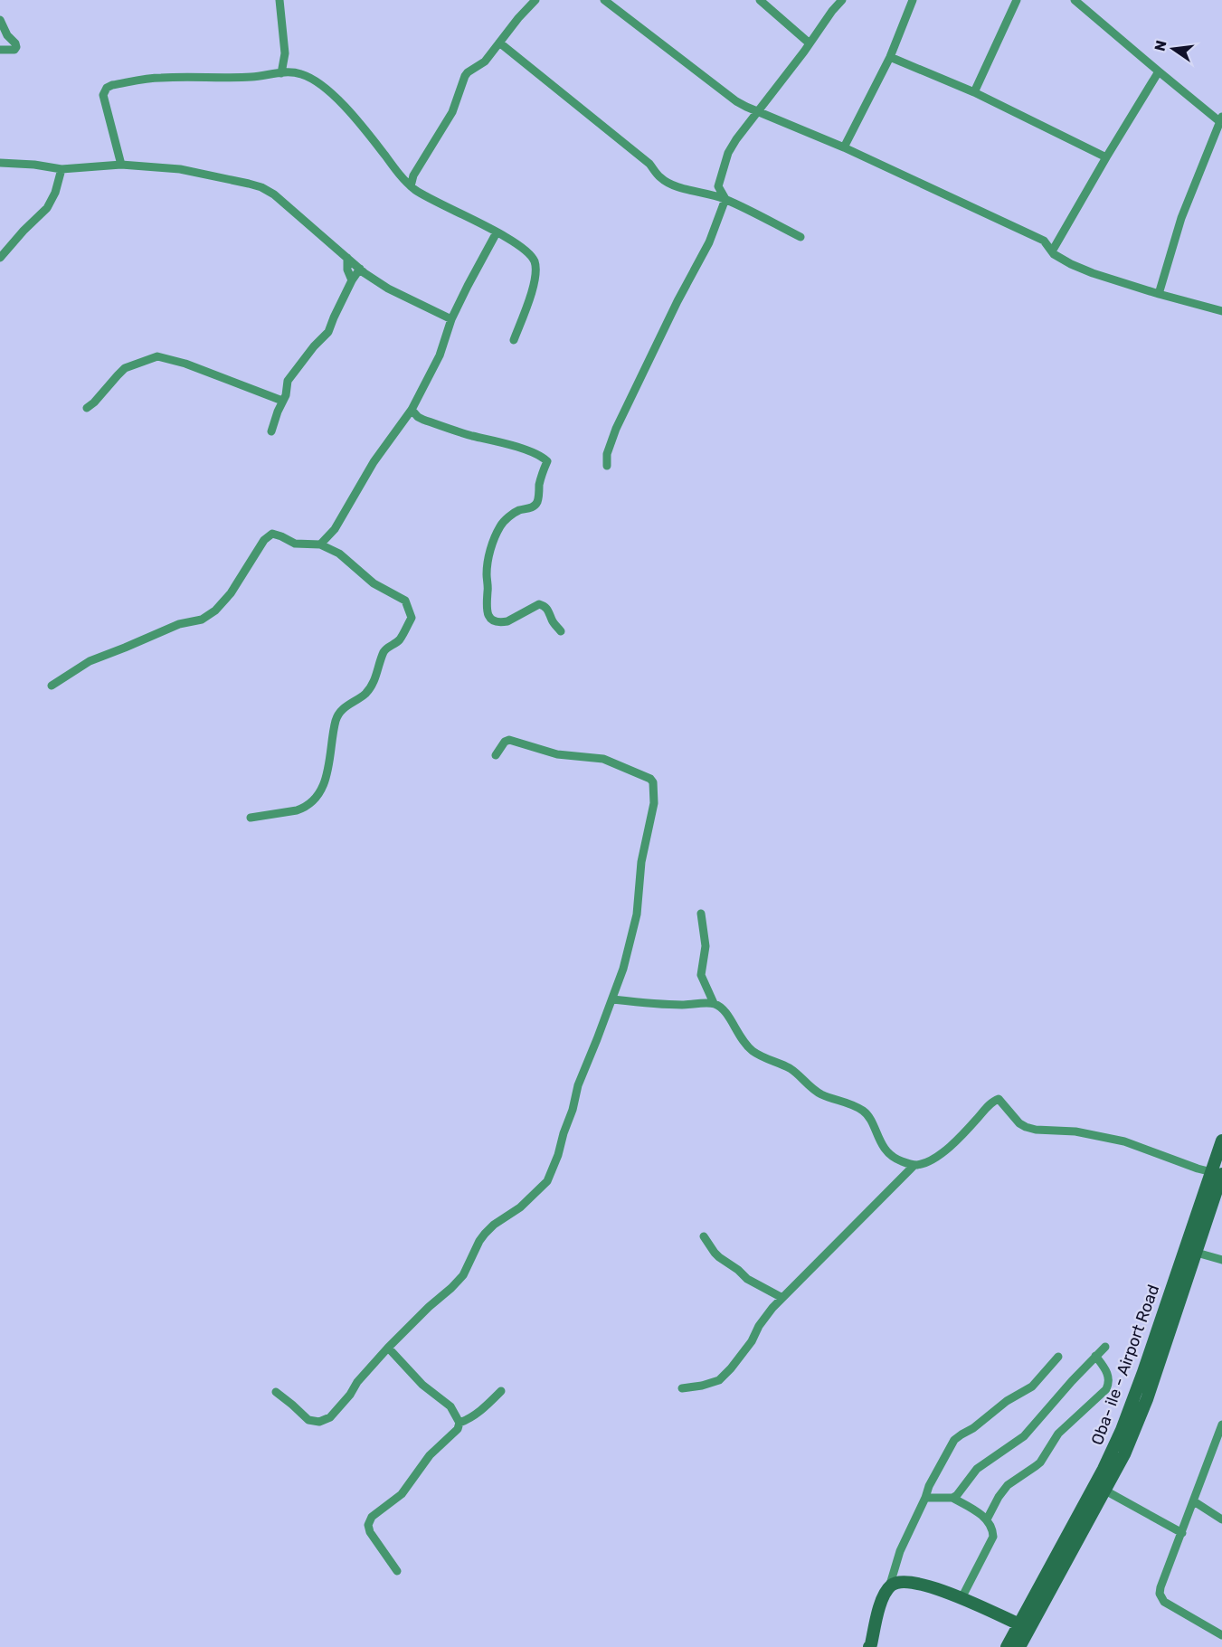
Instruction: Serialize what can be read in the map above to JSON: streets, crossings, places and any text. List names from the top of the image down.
{
  "streets": {
    "main road": ["Oba- ile - Airport Road"]
  },
  "north": "left"
}
